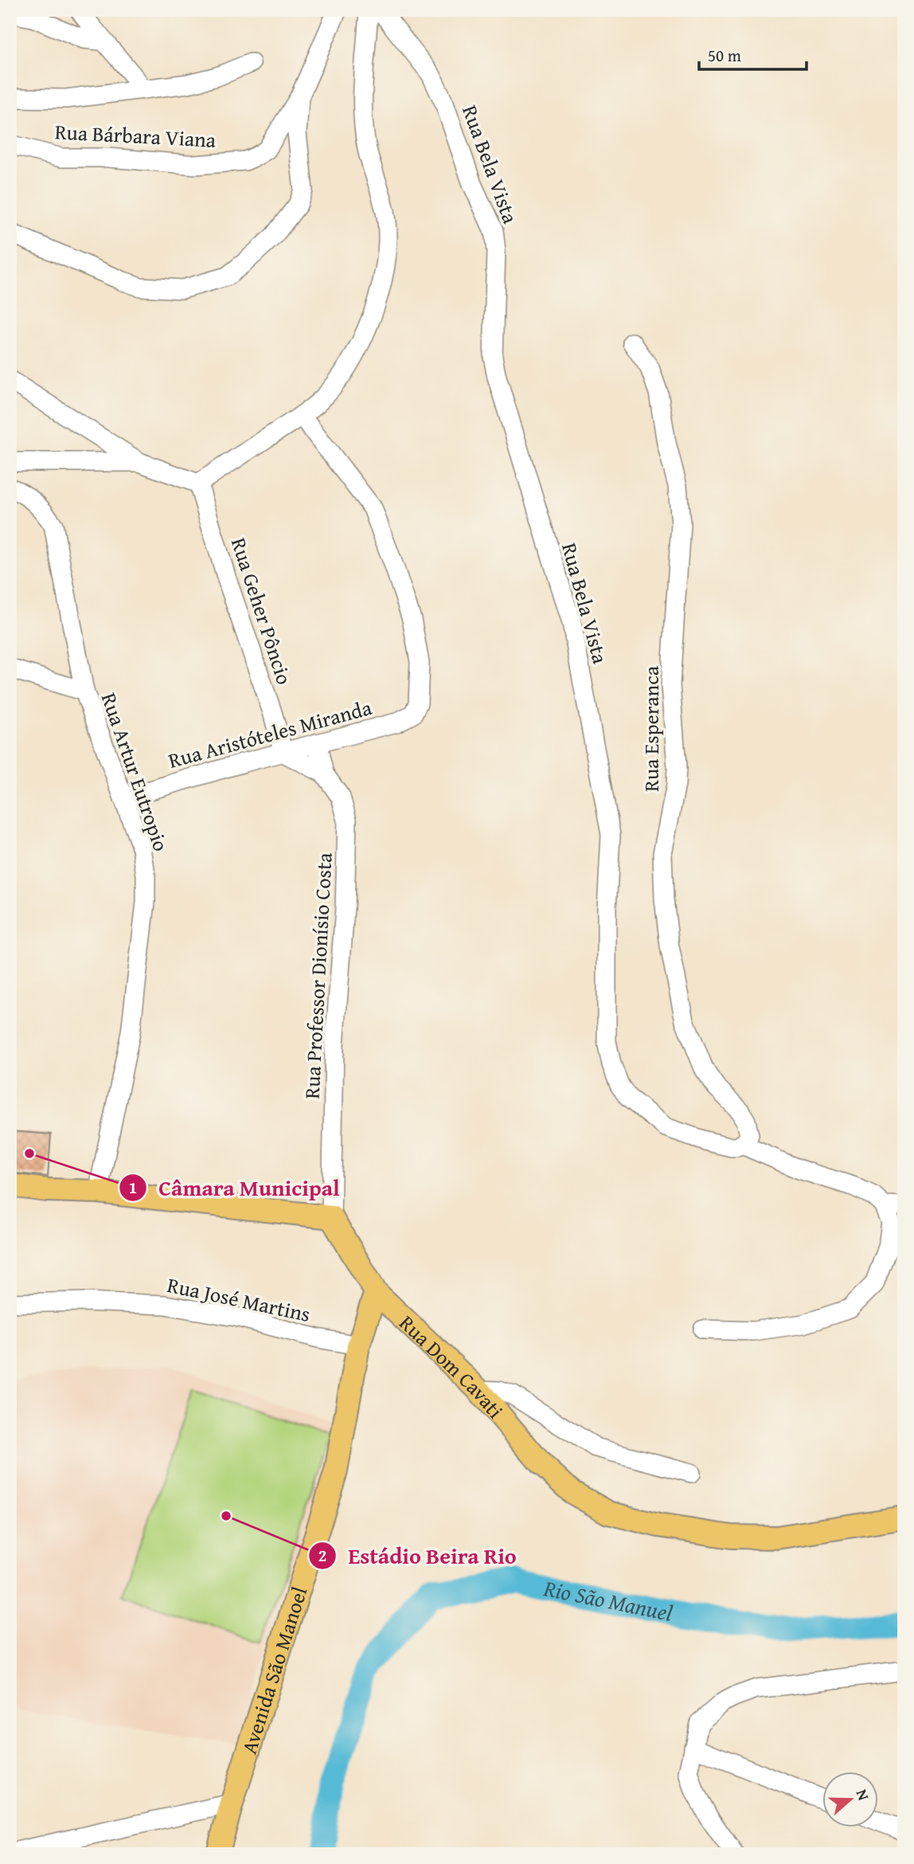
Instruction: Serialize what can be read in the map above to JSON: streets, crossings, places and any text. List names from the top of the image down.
{
  "streets": {
    "main road": ["Rua Dom Cavati", "Avenida São Manoel"],
    "street": [
      "Rua Bárbara Viana",
      "Rua Bela Vista",
      "Rua Geher Pôncio",
      "Rua Esperanca",
      "Rua Aristóteles Miranda",
      "Rua Artur Eutropio",
      "Rua Professor Dionísio Costa",
      "Rua José Martins"
    ]
  },
  "crossings": [
    ["Rua Bela Vista", "Rua Esperanca"],
    ["Rua Geher Pôncio", "Rua Aristóteles Miranda"],
    ["Rua Aristóteles Miranda", "Rua Artur Eutropio"],
    ["Rua Aristóteles Miranda", "Rua Professor Dionísio Costa"],
    ["Rua Professor Dionísio Costa", "Rua Dom Cavati"],
    ["Rua José Martins", "Avenida São Manoel"],
    ["Rua Dom Cavati", "Avenida São Manoel"]
  ],
  "water": ["Rio São Manuel"],
  "places": ["Câmara Municipal", "Estádio Beira Rio"],
  "scale_bar": "50 m",
  "north": "right"
}
